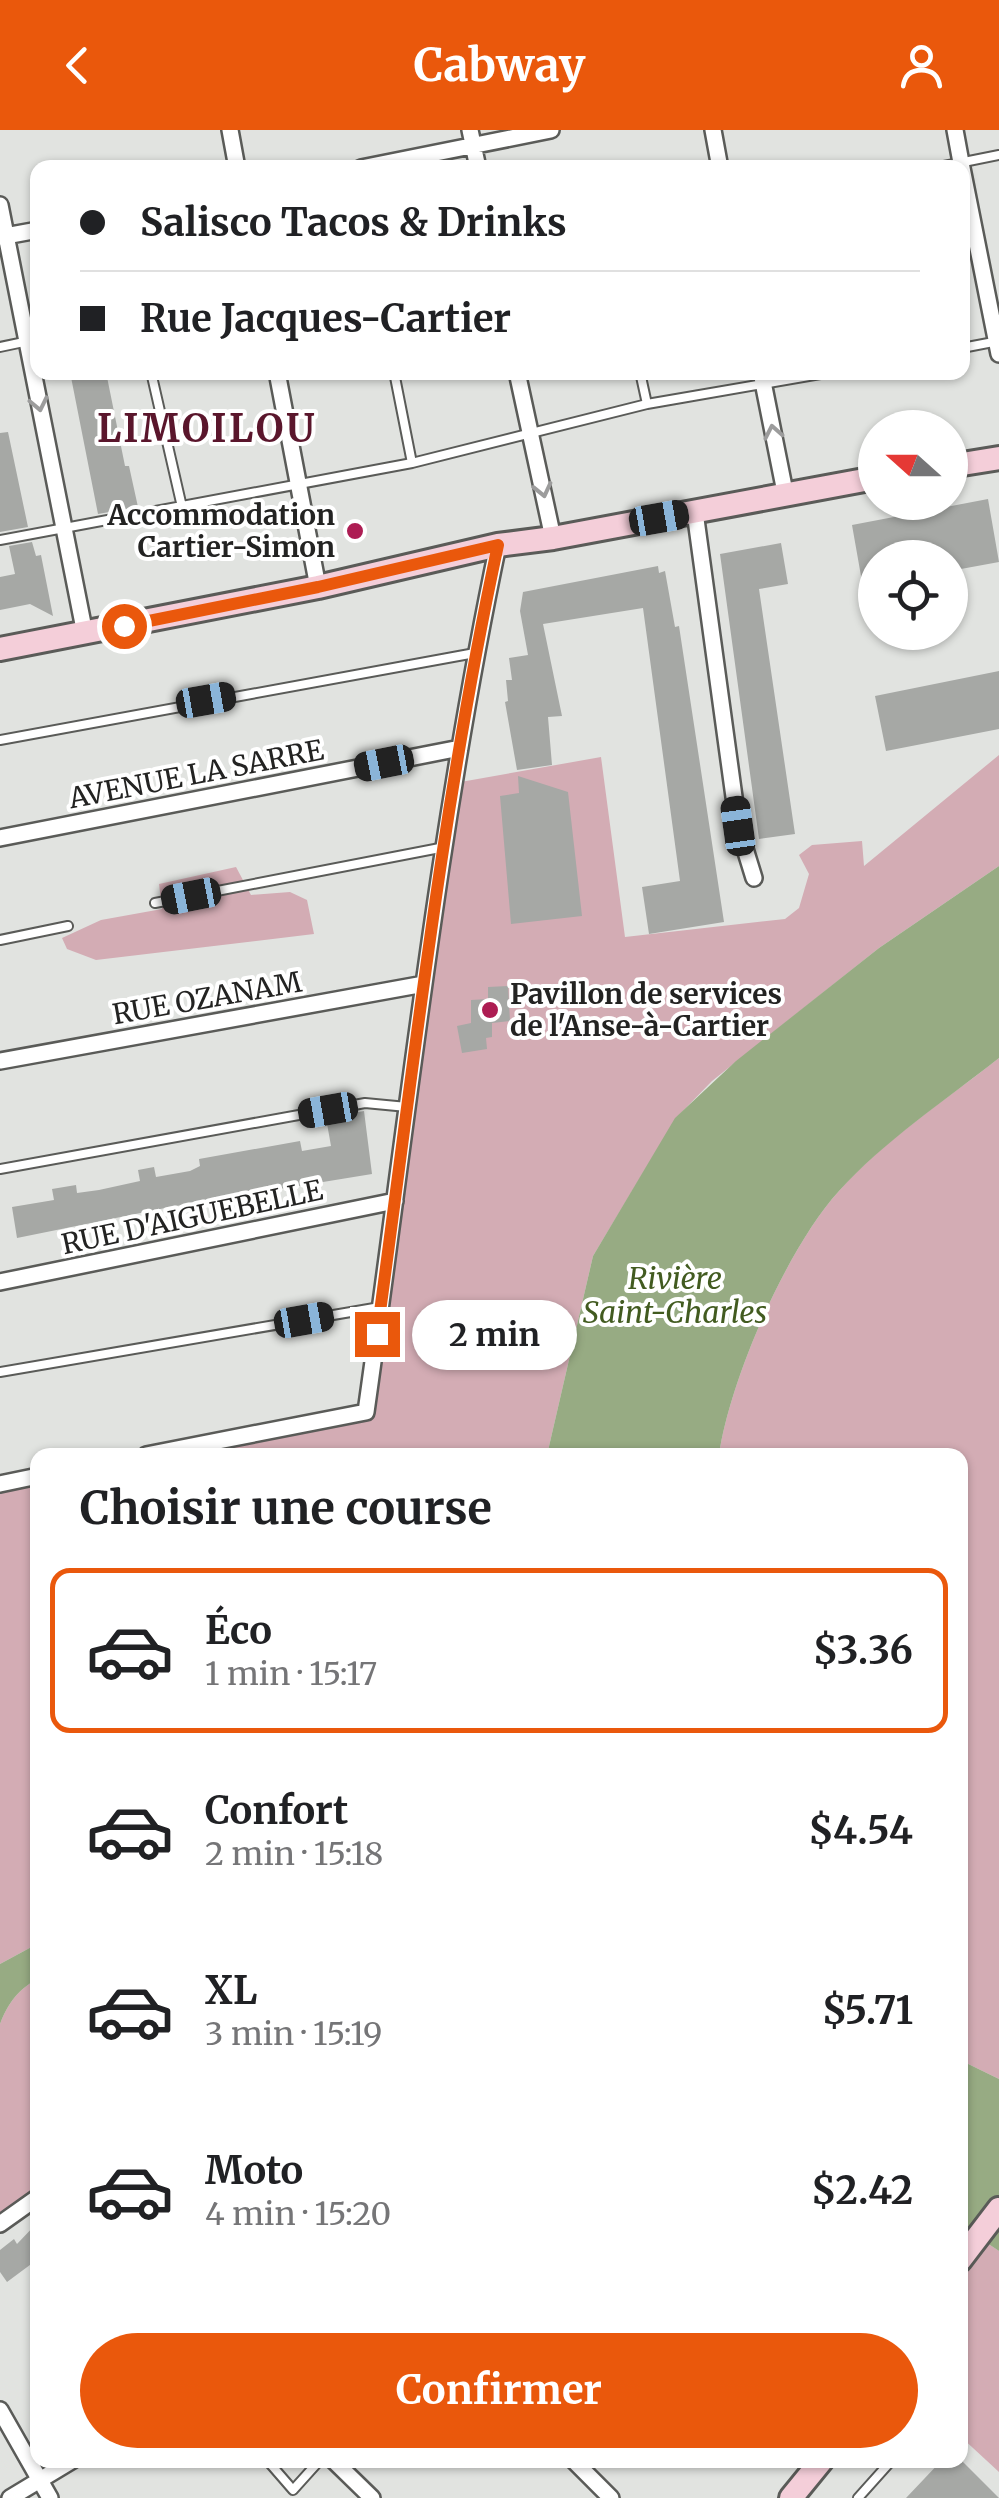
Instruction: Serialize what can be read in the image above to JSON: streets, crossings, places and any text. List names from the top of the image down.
{
  "streets": {
    "street": ["AVENUE LA SARRE", "RUE OZANAM", "RUE D'AIGUEBELLE"]
  },
  "districts": ["LIMOILOU"],
  "water": ["Rivière Saint-Charles"],
  "places": ["Accommodation Cartier-Simon", "Pavillon de services de l'Anse-à-Cartier"],
  "north": "left",
  "page": {
    "header": "Cabway",
    "banner": ["Salisco Tacos & Drinks", "Rue Jacques-Cartier"],
    "bubble": "2 min",
    "heading": "Choisir une course",
    "list": [
      {
        "name": "Éco",
        "note": "1 min · 15:17",
        "value": "$3.36"
      },
      {
        "name": "Confort",
        "note": "2 min · 15:18",
        "value": "$4.54"
      },
      {
        "name": "XL",
        "note": "3 min · 15:19",
        "value": "$5.71"
      },
      {
        "name": "Moto",
        "note": "4 min · 15:20",
        "value": "$2.42"
      }
    ],
    "buttons": "Confirmer"
  }
}
